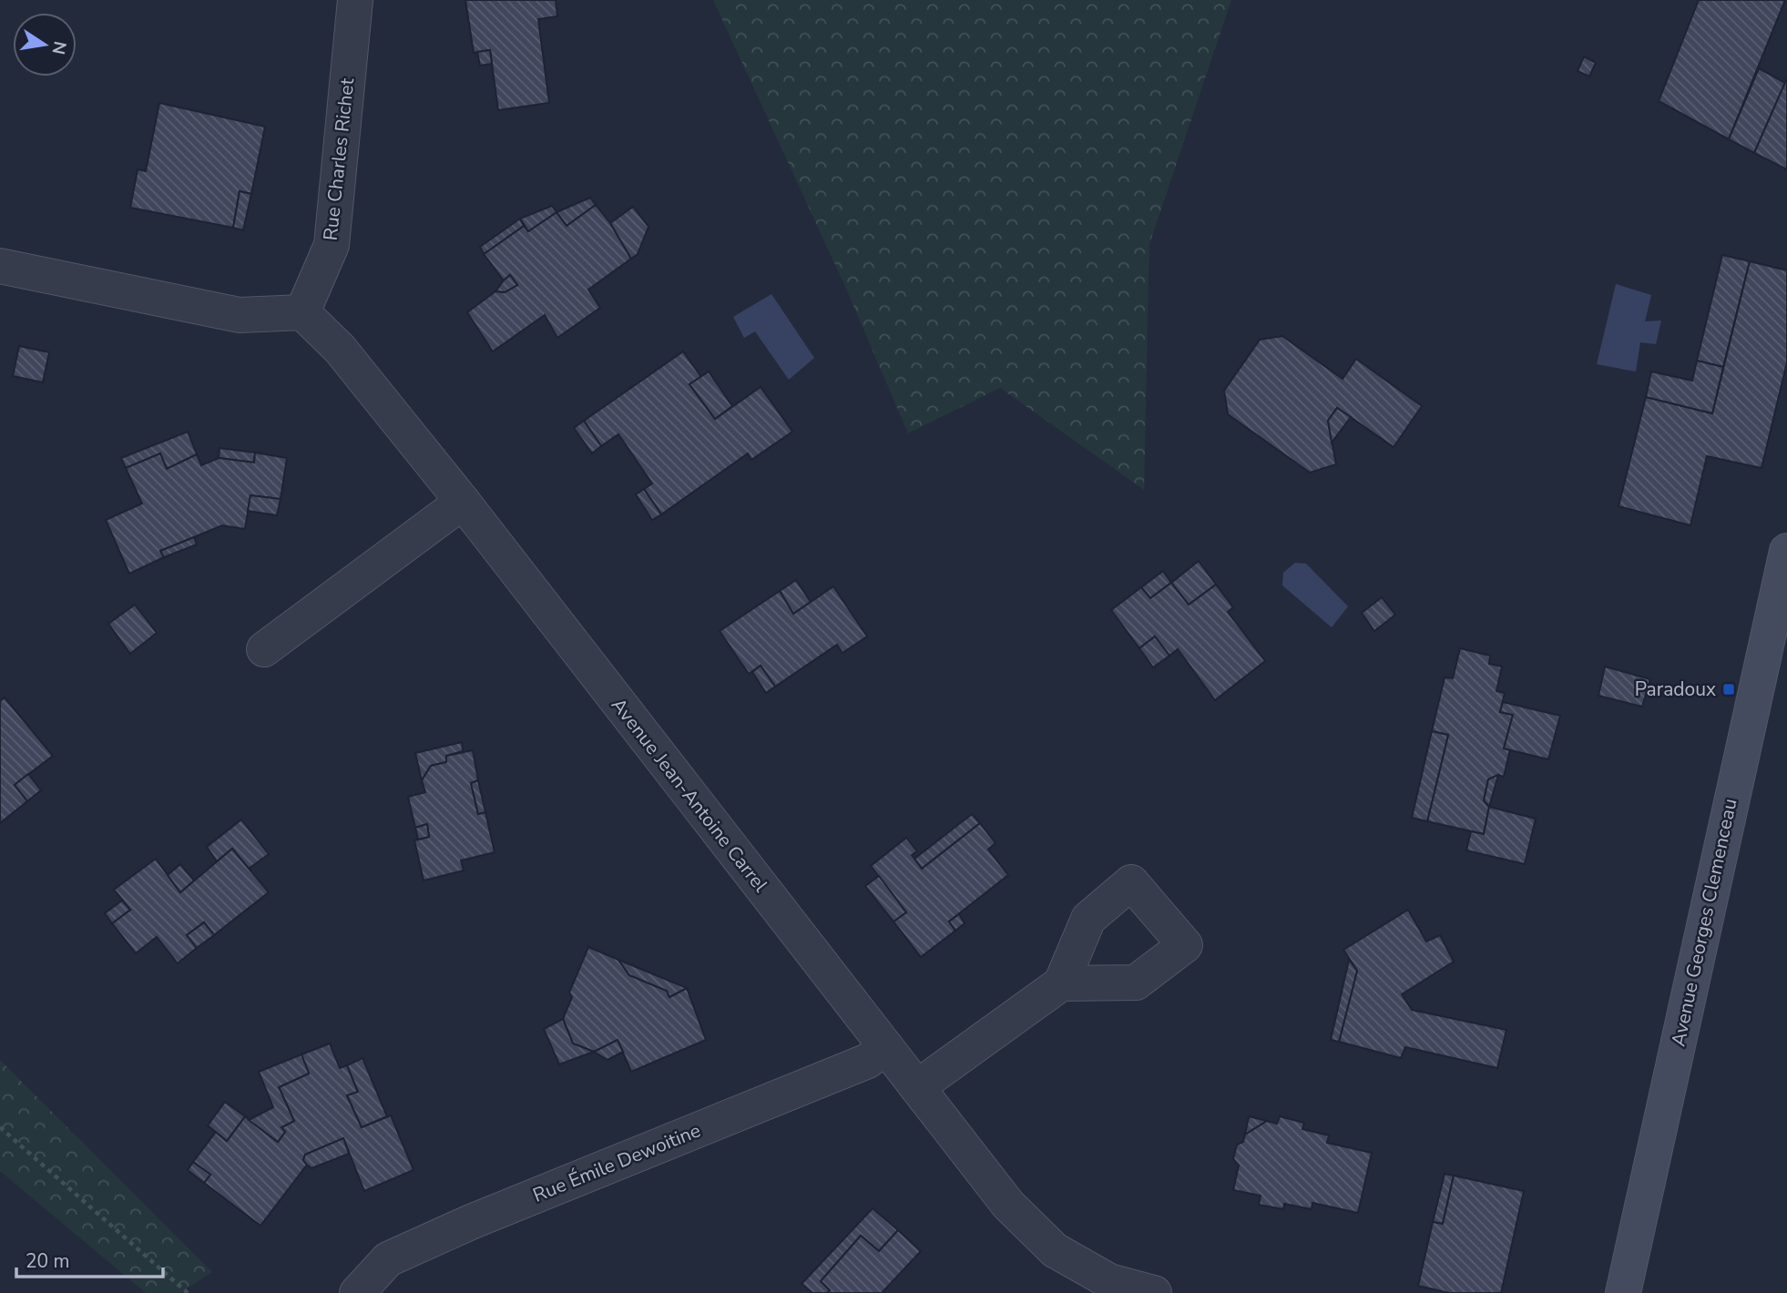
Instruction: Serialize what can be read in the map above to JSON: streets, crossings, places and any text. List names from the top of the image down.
{
  "streets": {
    "main road": ["Avenue Georges Clemenceau"],
    "street": ["Rue Charles Richet", "Avenue Jean-Antoine Carrel", "Rue Émile Dewoitine"]
  },
  "crossings": [
    ["Rue Charles Richet", "Avenue Jean-Antoine Carrel"],
    ["Avenue Jean-Antoine Carrel", "Rue Émile Dewoitine"]
  ],
  "places": {
    "transit": ["Paradoux"]
  },
  "scale_bar": "20 m",
  "north": "right"
}
